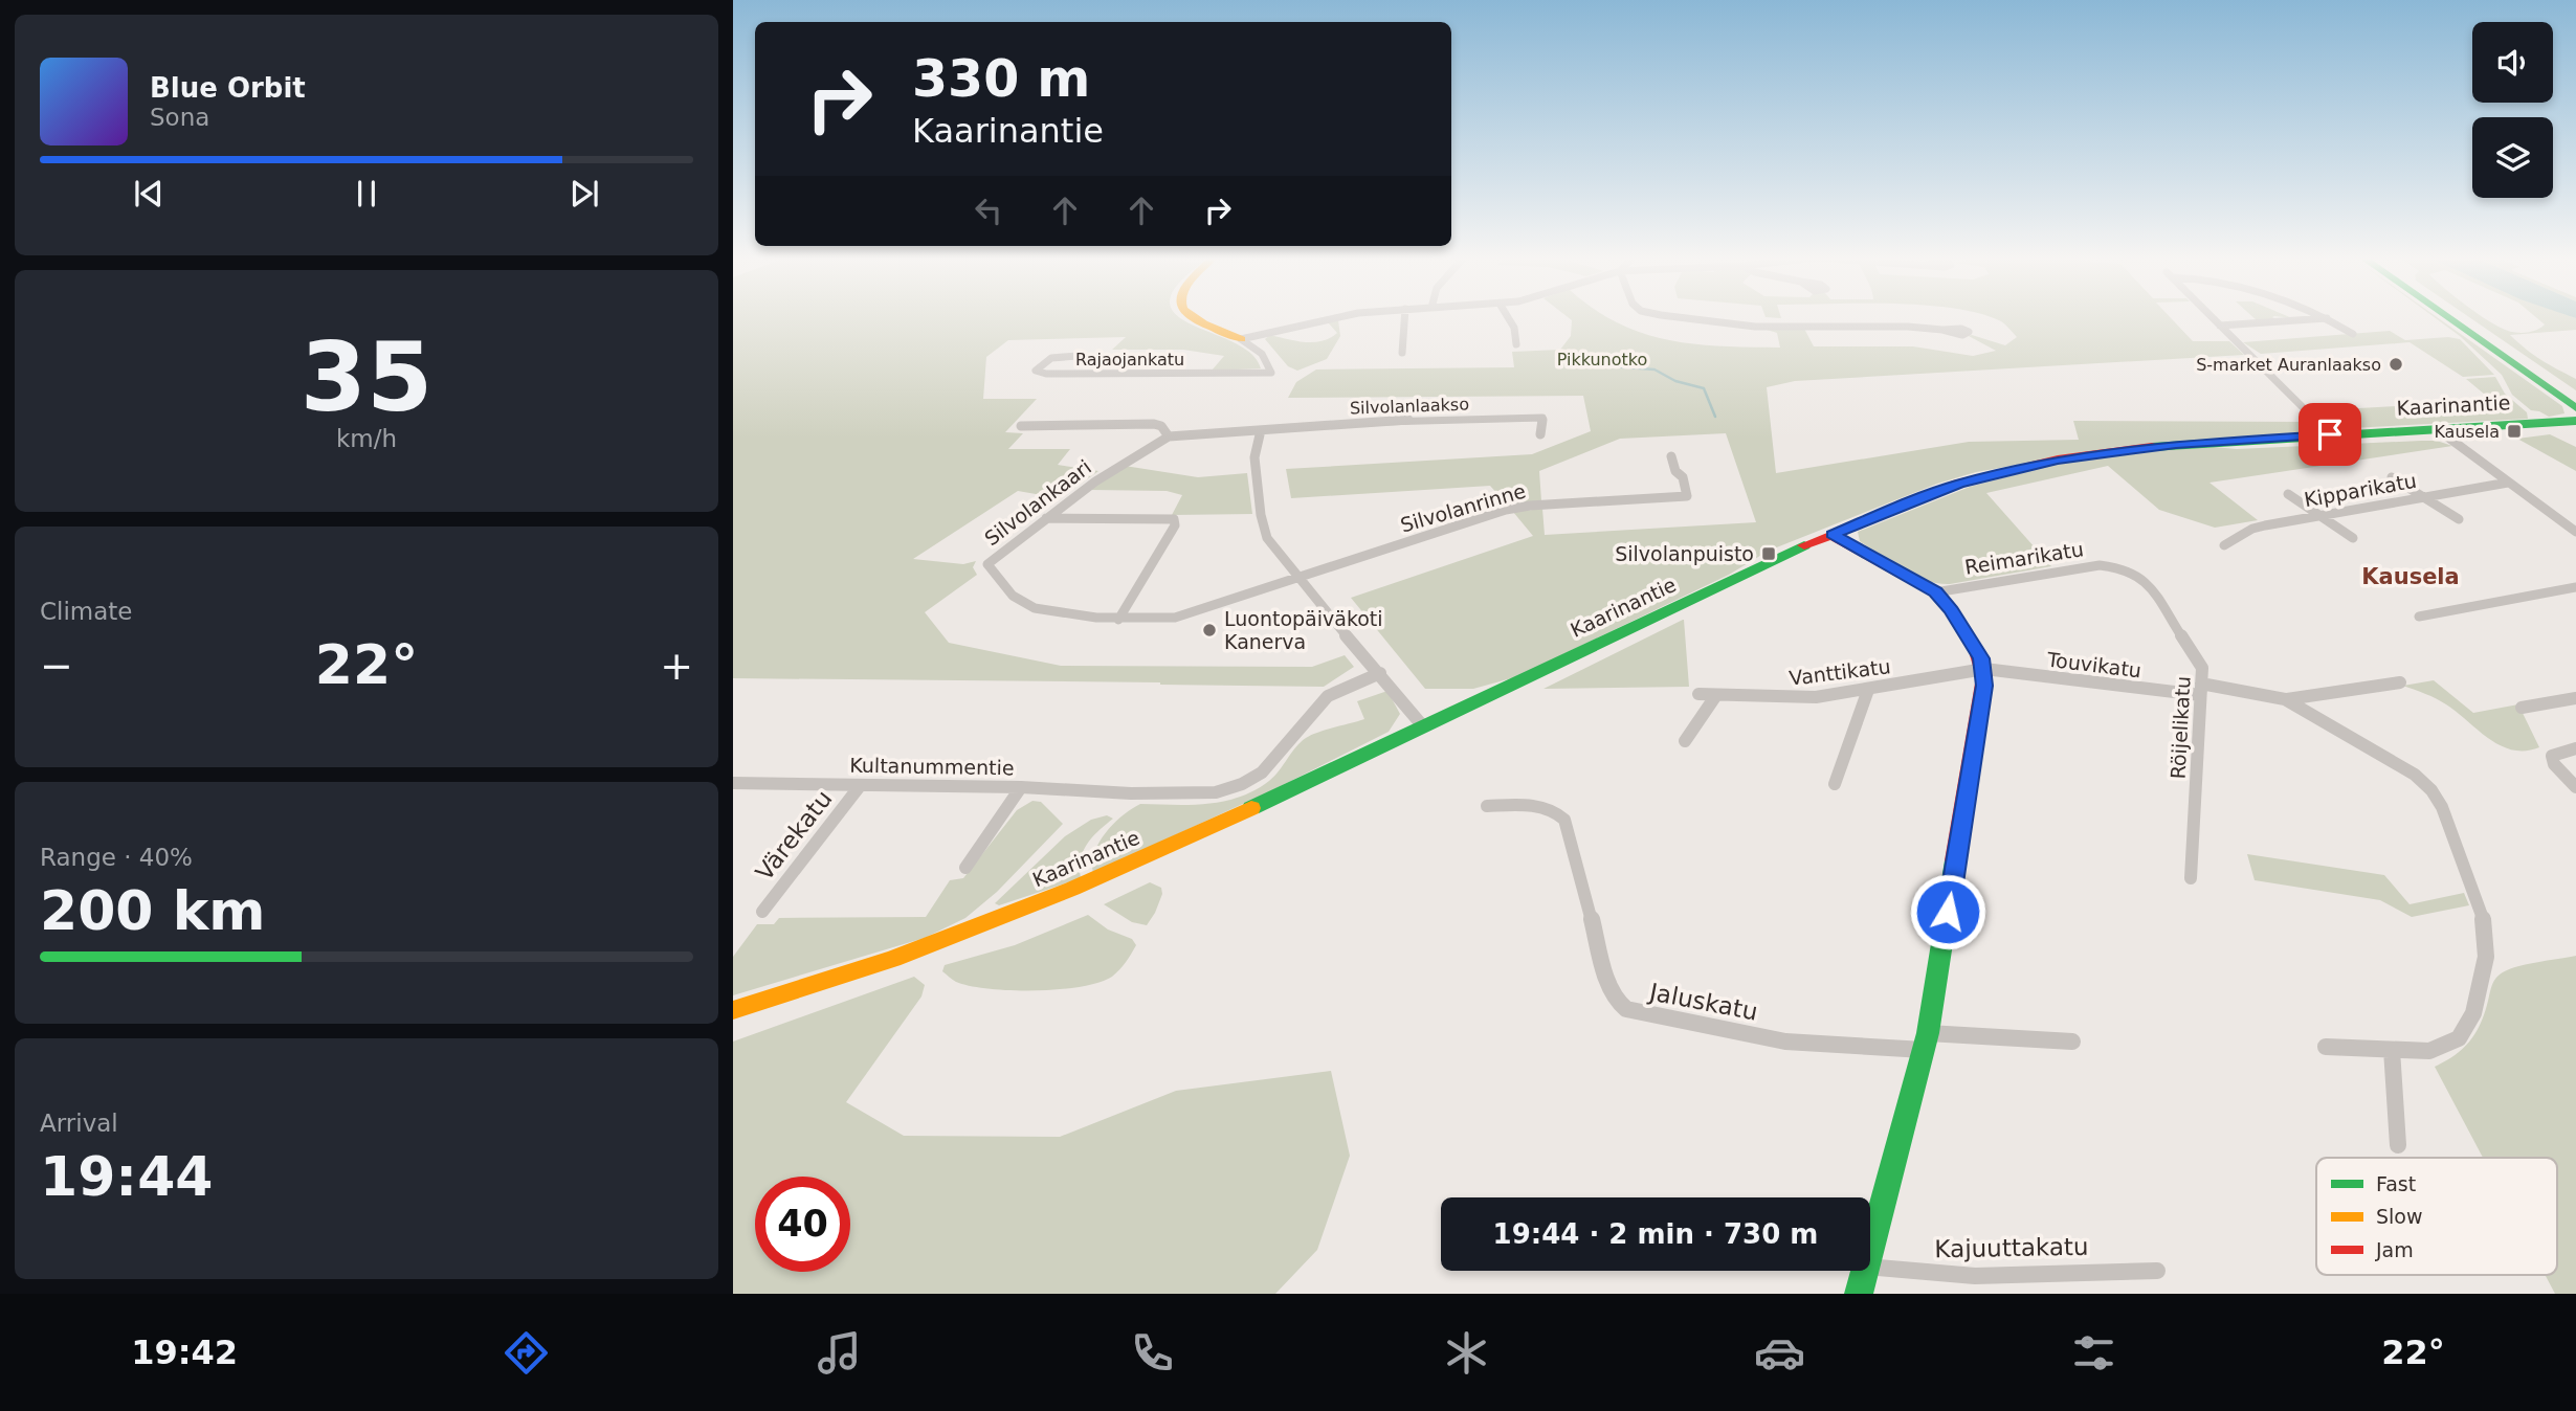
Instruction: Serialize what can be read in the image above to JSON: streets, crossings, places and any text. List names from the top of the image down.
{
  "streets": {
    "main road": ["Kaarinantie"],
    "street": [
      "Rajaojankatu",
      "Silvolanlaakso",
      "Kipparikatu",
      "Silvolankaari",
      "Silvolanrinne",
      "Reimarikatu",
      "Touvikatu",
      "Vanttikatu",
      "Röijelikatu",
      "Kultanummentie",
      "Värekatu",
      "Jaluskatu",
      "Kajuuttakatu"
    ]
  },
  "crossings": [
    ["Silvolanlaakso", "Silvolankaari"],
    ["Silvolankaari", "Silvolanrinne"],
    ["Reimarikatu", "Röijelikatu"],
    ["Touvikatu", "Vanttikatu"],
    ["Touvikatu", "Röijelikatu"],
    ["Kultanummentie", "Värekatu"]
  ],
  "districts": ["Kausela"],
  "parks": ["Pikkunotko"],
  "places": {
    "other": ["S-market Auranlaakso", "Luontopäiväkoti Kanerva"],
    "transit": ["Kausela", "Silvolanpuisto"]
  },
  "legend": ["Fast", "Slow", "Jam"],
  "page": {
    "turn": ["330 m", "Kaarinantie"],
    "song": ["Blue Orbit", "Sona"],
    "tile": [
      ["35", "km/h"],
      "Climate",
      ["Range · 40%", "200 km"],
      ["Arrival", "19:44"]
    ],
    "heat": ["−", "22°", "+"],
    "limit": "40",
    "trip": "19:44 · 2 min · 730 m",
    "tabs": ["19:42", "22°"]
  }
}
